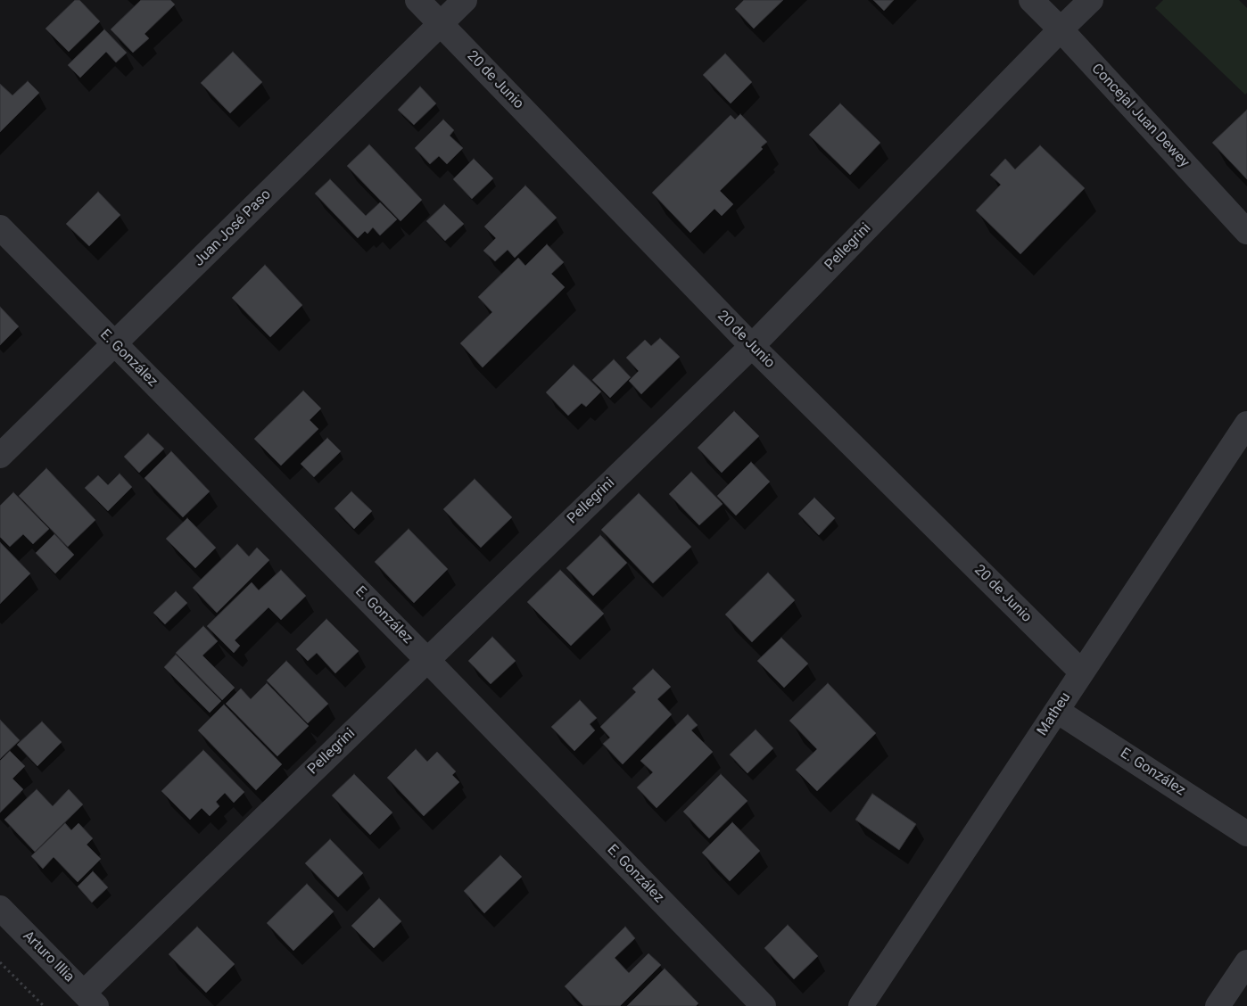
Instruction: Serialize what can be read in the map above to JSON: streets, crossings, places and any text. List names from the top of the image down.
{
  "streets": {
    "street": [
      "20 de Junio",
      "Concejal Juan Dewey",
      "Juan José Paso",
      "Pellegrini",
      "E. González",
      "Matheu",
      "Arturo Illia"
    ]
  },
  "crossings": [
    ["20 de Junio", "Juan José Paso"],
    ["20 de Junio", "Pellegrini"],
    ["20 de Junio", "Matheu"],
    ["Concejal Juan Dewey", "Pellegrini"],
    ["Juan José Paso", "E. González"],
    ["Pellegrini", "E. González"],
    ["Pellegrini", "Arturo Illia"],
    ["E. González", "Matheu"]
  ]
}
